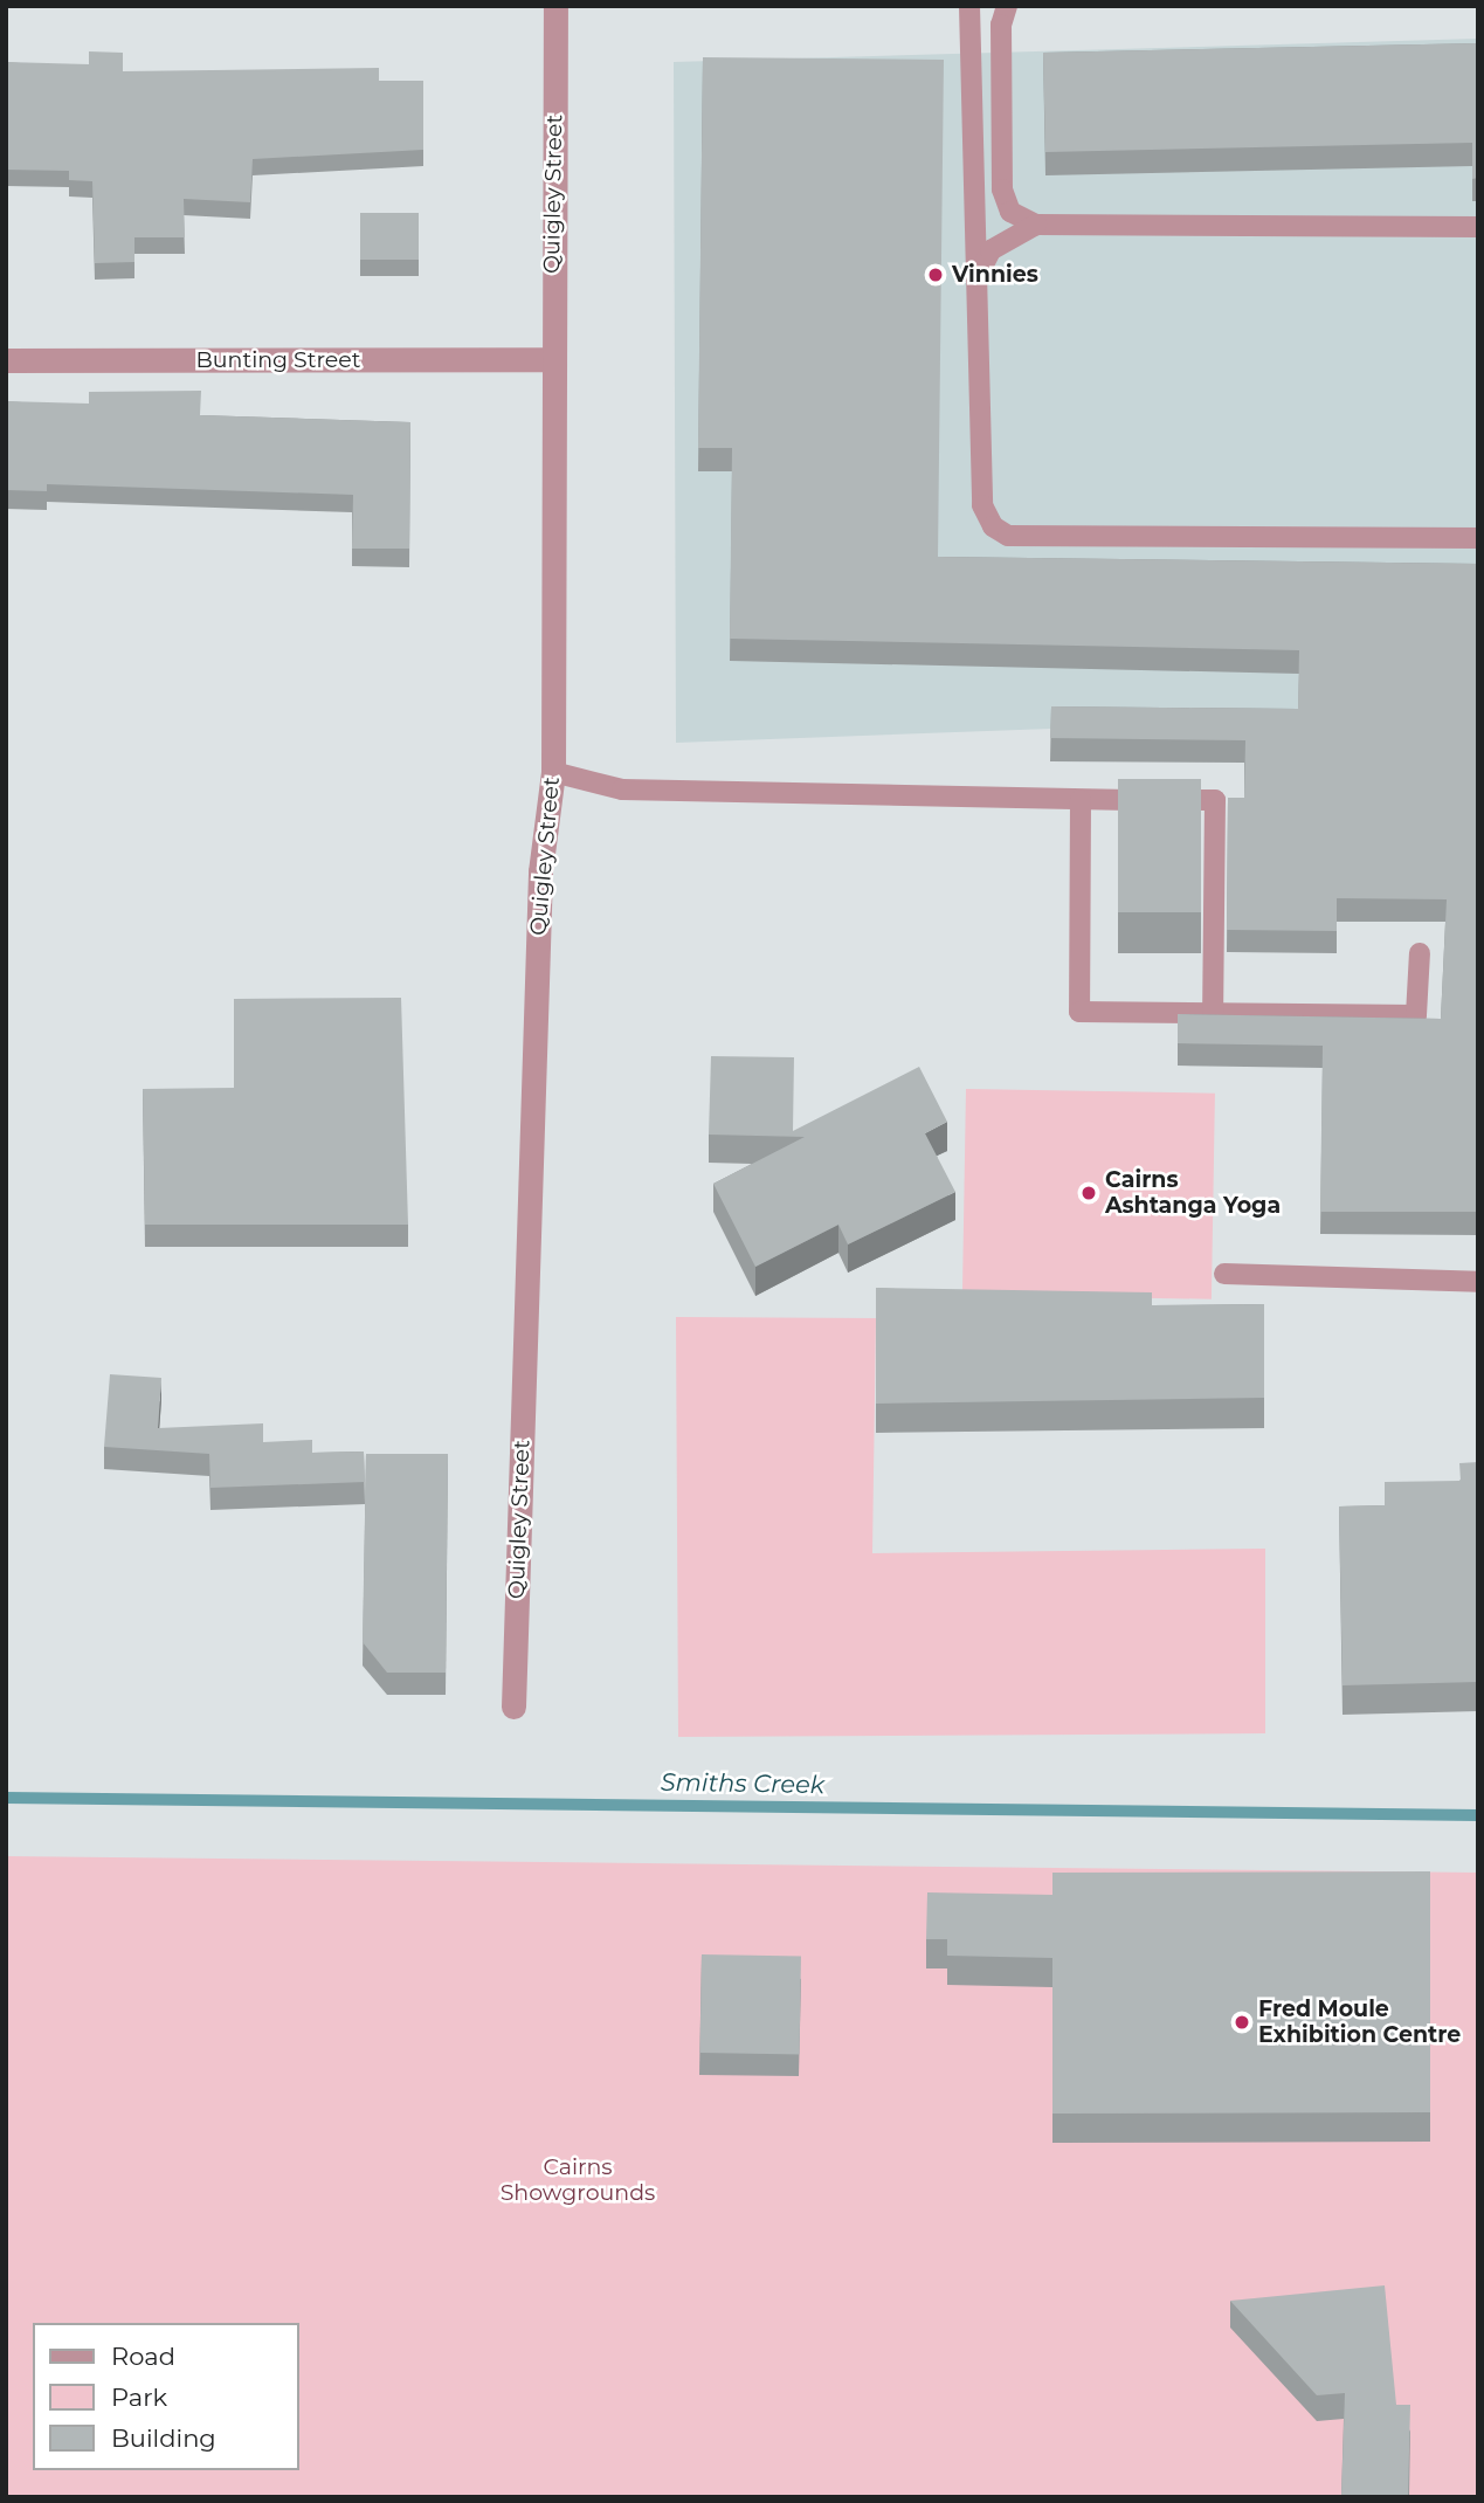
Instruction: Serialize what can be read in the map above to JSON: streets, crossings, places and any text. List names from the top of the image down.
{
  "streets": {
    "street": ["Quigley Street", "Bunting Street"]
  },
  "crossings": [
    ["Quigley Street", "Bunting Street"]
  ],
  "water": ["Smiths Creek"],
  "parks": ["Cairns Showgrounds"],
  "places": ["Vinnies", "Cairns Ashtanga Yoga", "Fred Moule Exhibition Centre"],
  "legend": ["Road", "Park", "Building"]
}
